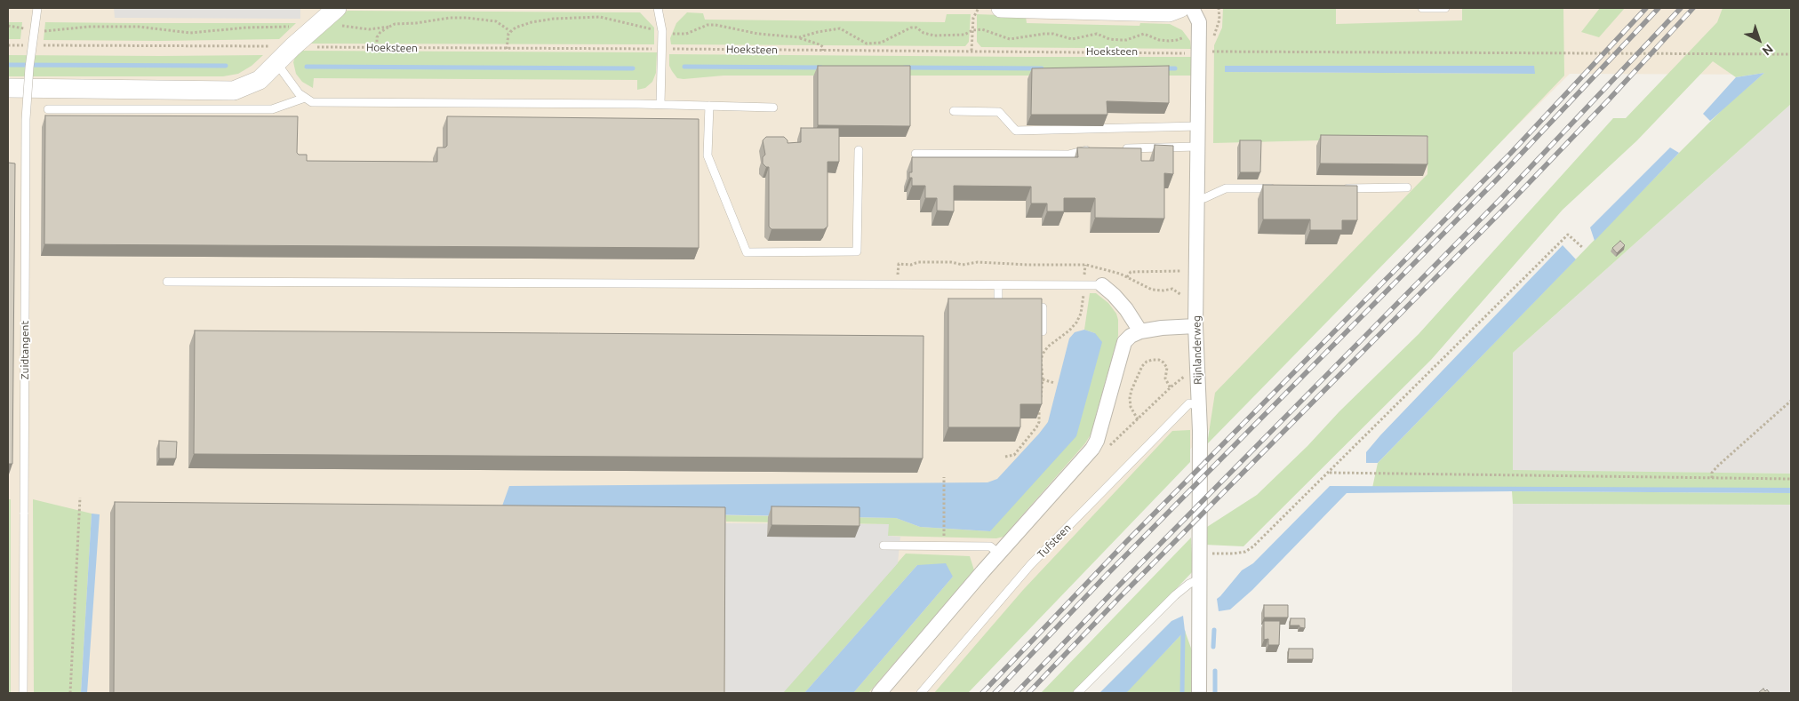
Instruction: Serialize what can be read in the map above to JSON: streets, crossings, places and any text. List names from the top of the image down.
{
  "streets": {
    "street": ["Rijnlanderweg"],
    "lane": ["Zuidtangent", "Tufsteen"],
    "path": ["Hoeksteen"]
  },
  "crossings": [
    ["Hoeksteen", "Rijnlanderweg"],
    ["Rijnlanderweg", "Tufsteen"]
  ],
  "north": "bottom right"
}
